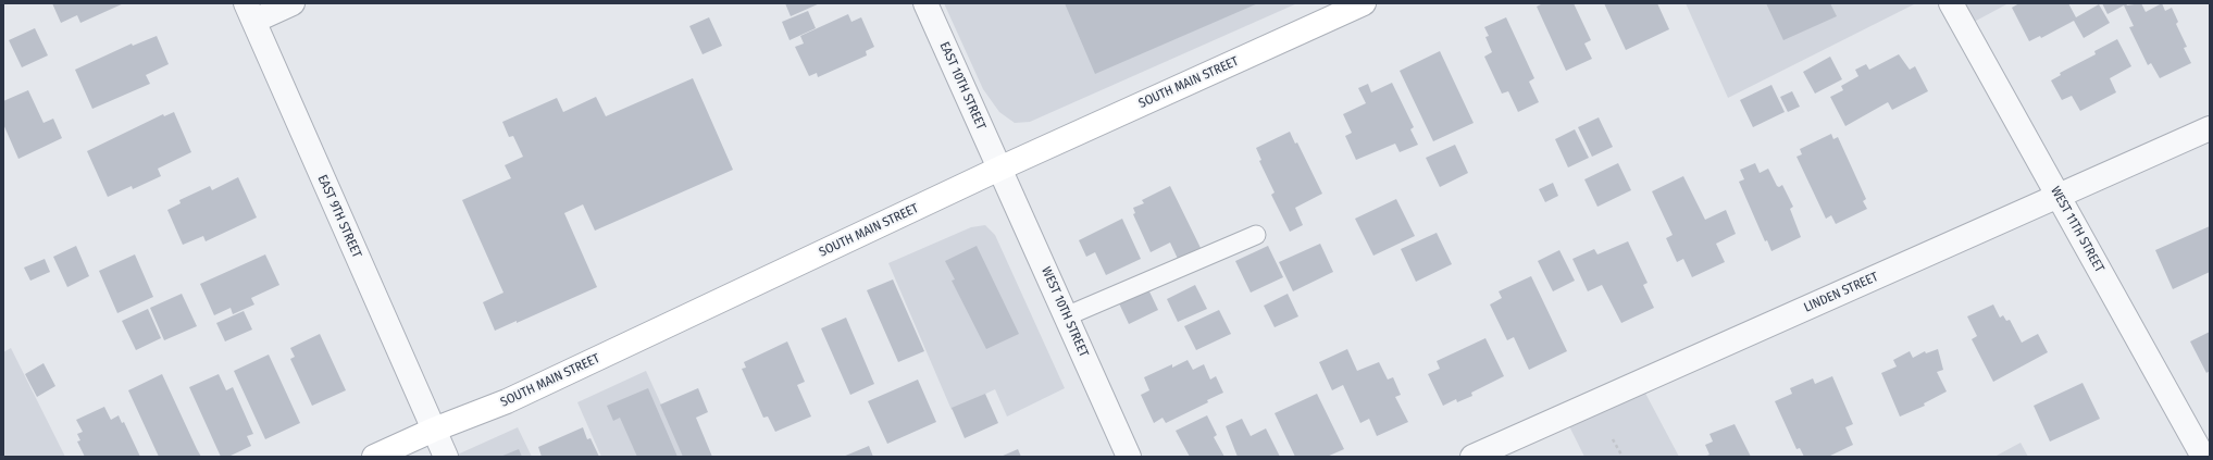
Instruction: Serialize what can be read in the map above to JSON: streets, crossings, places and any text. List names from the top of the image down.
{
  "streets": {
    "main road": ["SOUTH MAIN STREET"],
    "street": [
      "EAST 10TH STREET",
      "EAST 9TH STREET",
      "WEST 11TH STREET",
      "LINDEN STREET",
      "WEST 10TH STREET"
    ]
  },
  "crossings": [
    ["SOUTH MAIN STREET", "EAST 10TH STREET"],
    ["SOUTH MAIN STREET", "EAST 9TH STREET"],
    ["SOUTH MAIN STREET", "WEST 10TH STREET"],
    ["EAST 10TH STREET", "WEST 10TH STREET"],
    ["WEST 11TH STREET", "LINDEN STREET"]
  ]
}
